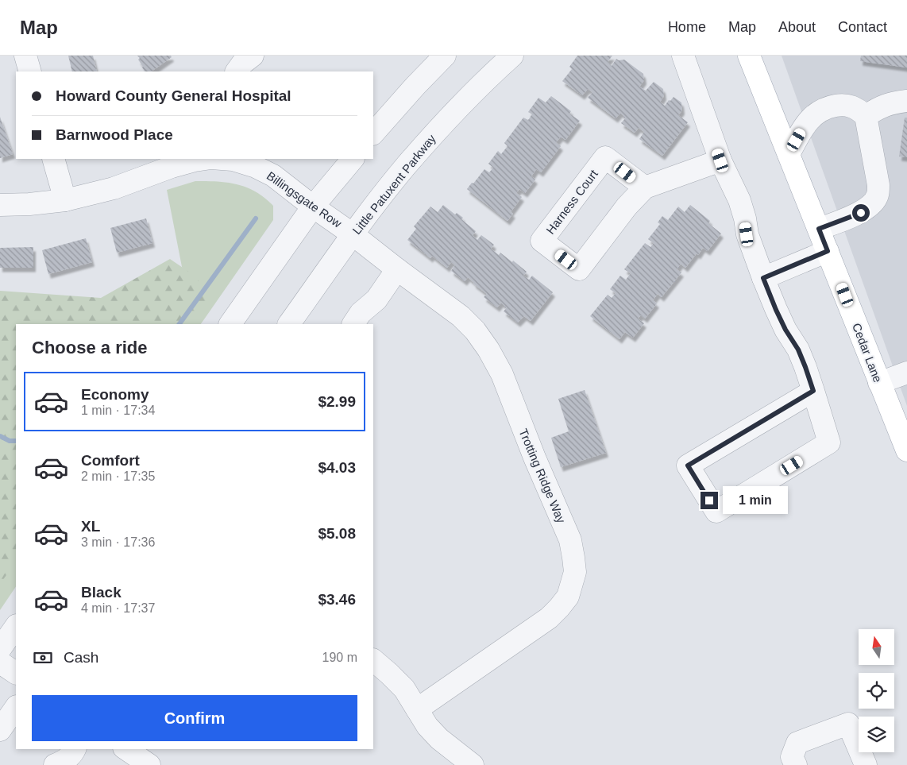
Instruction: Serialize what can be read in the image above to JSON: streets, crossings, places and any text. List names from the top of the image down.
{
  "streets": {
    "main road": ["Cedar Lane"],
    "street": [
      "Little Patuxent Parkway",
      "Billingsgate Row",
      "Harness Court",
      "Trotting Ridge Way"
    ]
  },
  "crossings": [
    ["Little Patuxent Parkway", "Billingsgate Row"],
    ["Little Patuxent Parkway", "Trotting Ridge Way"],
    ["Billingsgate Row", "Trotting Ridge Way"]
  ],
  "north": "top",
  "page": {
    "header": "Map",
    "nav": [
      "Home",
      "Map",
      "About",
      "Contact"
    ],
    "banner": ["Howard County General Hospital", "Barnwood Place"],
    "heading": "Choose a ride",
    "list": [
      {
        "name": "Economy",
        "note": "1 min · 17:34",
        "value": "$2.99"
      },
      {
        "name": "Comfort",
        "note": "2 min · 17:35",
        "value": "$4.03"
      },
      {
        "name": "XL",
        "note": "3 min · 17:36",
        "value": "$5.08"
      },
      {
        "name": "Black",
        "note": "4 min · 17:37",
        "value": "$3.46"
      }
    ],
    "bubble": "1 min",
    "pay": ["Cash", "190 m"],
    "buttons": "Confirm"
  }
}
